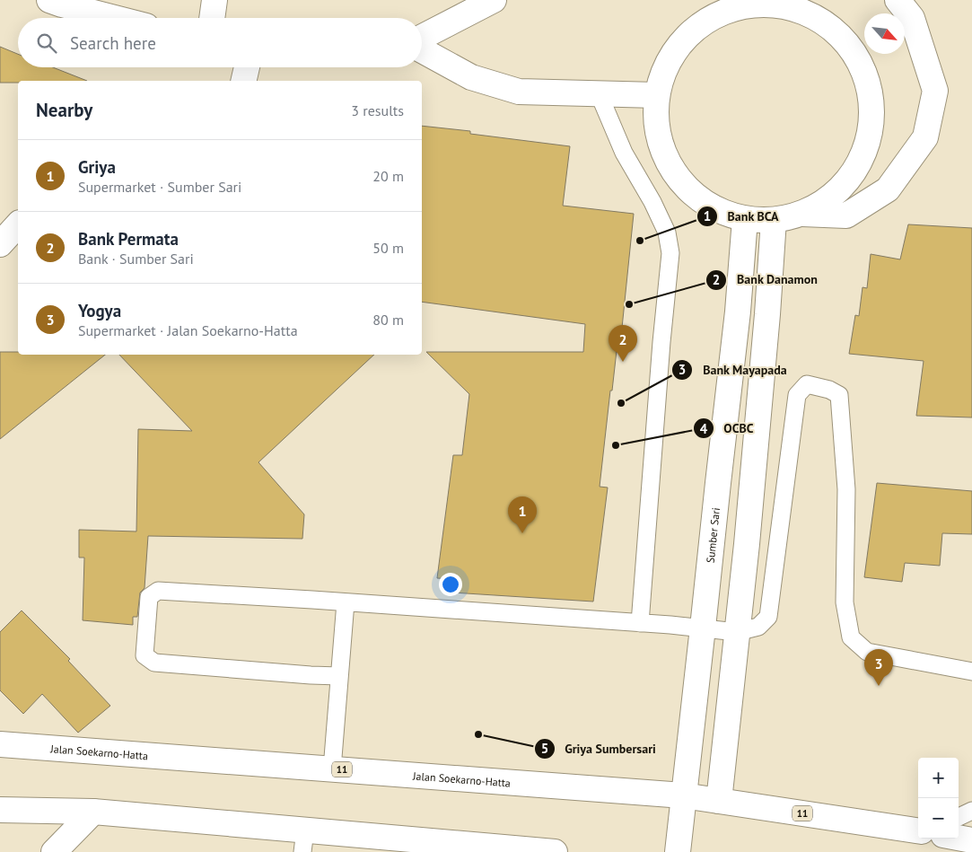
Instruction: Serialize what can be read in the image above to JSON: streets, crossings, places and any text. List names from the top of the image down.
{
  "streets": {
    "main road": ["Sumber Sari", "Jalan Soekarno-Hatta", "11"]
  },
  "crossings": [
    ["Sumber Sari", "Jalan Soekarno-Hatta"]
  ],
  "places": [
    "Bank BCA",
    "Bank Danamon",
    "Bank Mayapada",
    "OCBC",
    "Griya Sumbersari"
  ],
  "north": "bottom right",
  "page": {
    "search": "Search here",
    "heading": ["Nearby", "3 results"],
    "list": [
      {
        "mark": "1",
        "name": "Griya",
        "note": "Supermarket · Sumber Sari",
        "value": "20 m"
      },
      {
        "mark": "2",
        "name": "Bank Permata",
        "note": "Bank · Sumber Sari",
        "value": "50 m"
      },
      {
        "mark": "3",
        "name": "Yogya",
        "note": "Supermarket · Jalan Soekarno-Hatta",
        "value": "80 m"
      }
    ],
    "pins": ["2", "1", "3"],
    "map_buttons": ["+", "−"]
  }
}
